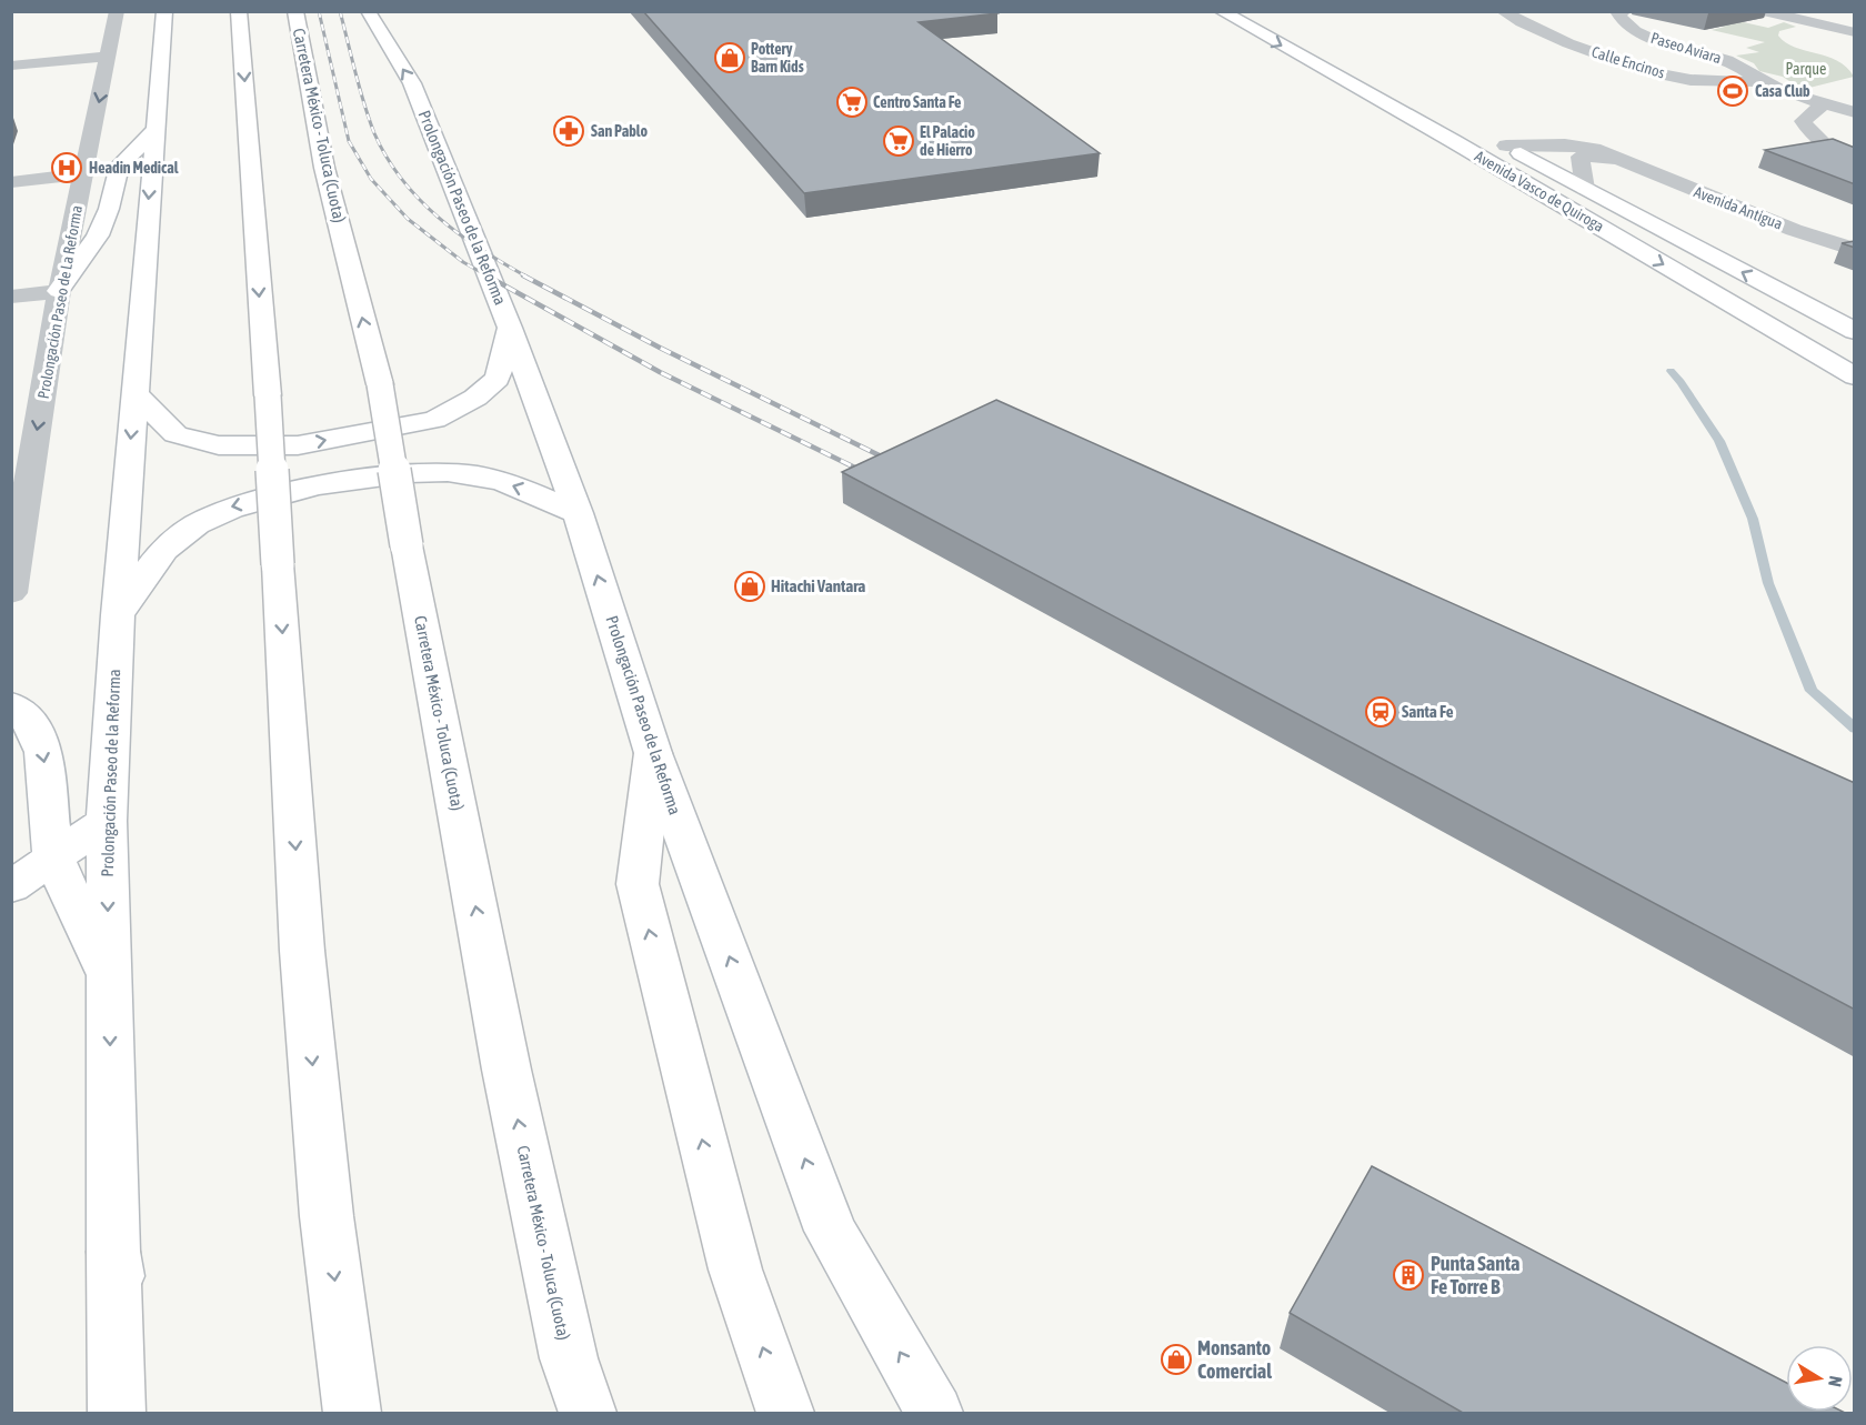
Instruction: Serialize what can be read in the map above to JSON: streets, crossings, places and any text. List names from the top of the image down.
{
  "streets": {
    "main road": ["Carretera México - Toluca (Cuota)", "Avenida Vasco de Quiroga", "Prolongación Paseo de la Reforma"],
    "street": [
      "Paseo Aviara",
      "Calle Encinos",
      "Avenida Antigua",
      "Prolongación Paseo de La Reforma"
    ]
  },
  "crossings": [
    ["Paseo Aviara", "Calle Encinos"],
    ["Avenida Vasco de Quiroga", "Avenida Antigua"]
  ],
  "one_way": ["Prolongación Paseo de La Reforma"],
  "parks": ["Parque"],
  "places": {
    "shop": ["Pottery Barn Kids", "Hitachi Vantara", "Monsanto Comercial"],
    "sports": ["Casa Club"],
    "supermarket": ["Centro Santa Fe", "El Palacio de Hierro"],
    "pharmacy": ["San Pablo"],
    "hospital": ["Headin Medical"],
    "station": ["Santa Fe"],
    "building": ["Punta Santa Fe Torre B"]
  },
  "north": "right"
}
